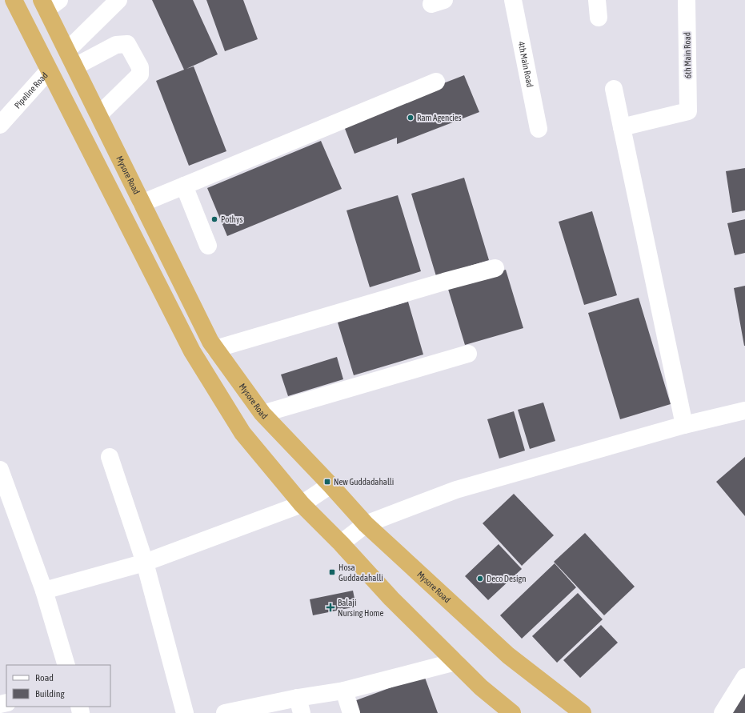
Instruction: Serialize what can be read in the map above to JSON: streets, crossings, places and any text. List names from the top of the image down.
{
  "streets": {
    "highway": ["Mysore Road"],
    "street": ["6th Main Road", "4th Main Road", "Pipeline Road"]
  },
  "places": {
    "other": ["Ram Agencies", "Pothys", "Deco Design"],
    "transit": ["New Guddadahalli", "Hosa Guddadahalli"],
    "health": ["Balaji Nursing Home"]
  },
  "legend": ["Road", "Building"]
}
